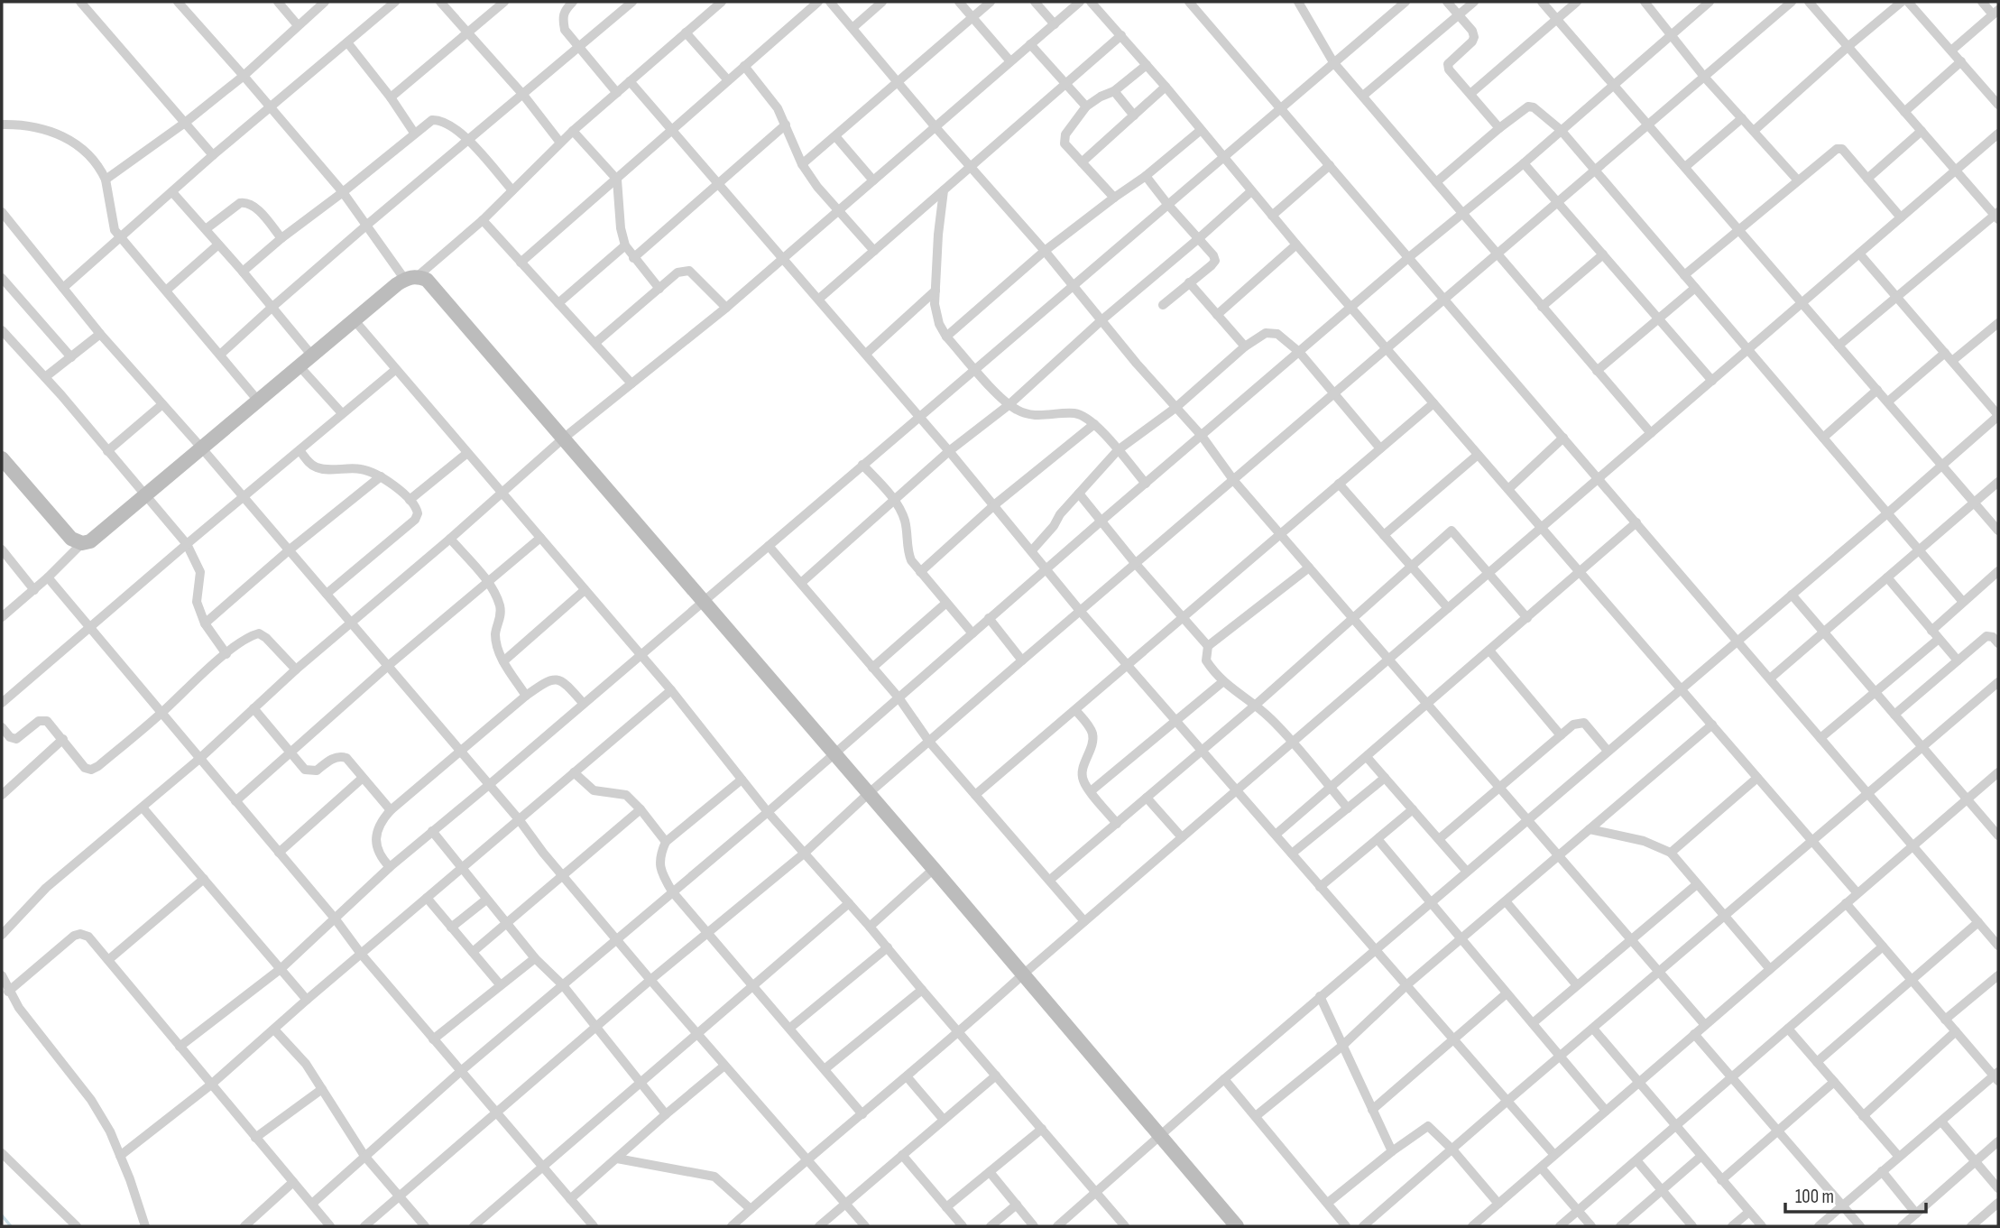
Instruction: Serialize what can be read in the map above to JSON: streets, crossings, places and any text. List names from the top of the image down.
{
  "scale_bar": "100 m"
}
